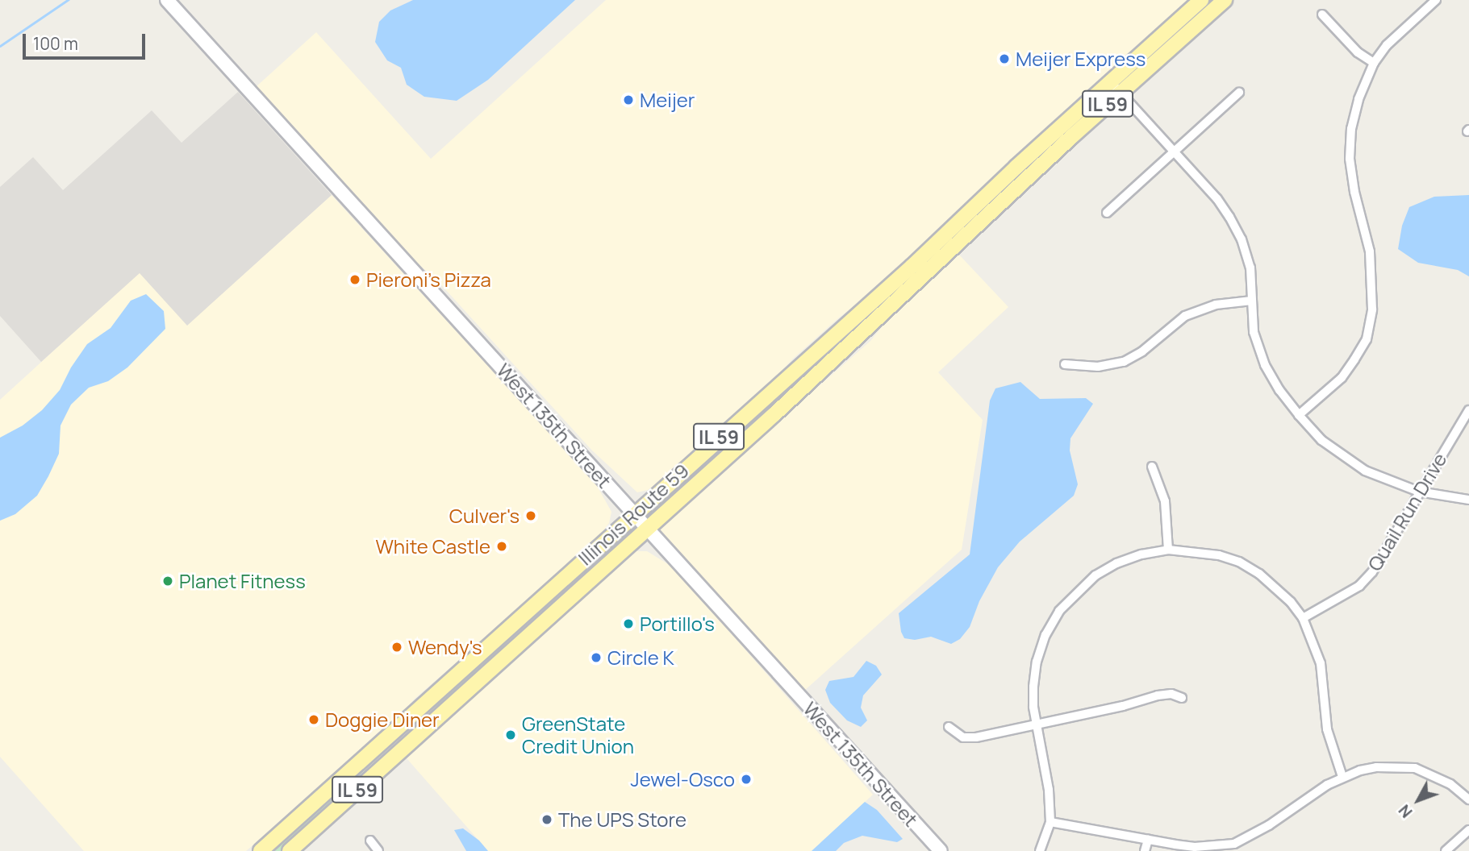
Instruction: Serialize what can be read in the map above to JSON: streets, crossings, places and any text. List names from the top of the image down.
{
  "streets": {
    "main road": ["IL 59", "Illinois Route 59"],
    "street": ["West 135th Street", "Quail Run Drive"]
  },
  "crossings": [
    ["IL 59", "Illinois Route 59"],
    ["West 135th Street", "Illinois Route 59"]
  ],
  "places": [
    "Meijer Express",
    "Meijer",
    "Pieroni's Pizza",
    "Culver's",
    "White Castle",
    "Planet Fitness",
    "Portillo's",
    "Wendy's",
    "Circle K",
    "Doggie Diner",
    "GreenState Credit Union",
    "Jewel-Osco",
    "The UPS Store"
  ],
  "scale_bar": "100 m",
  "north": "bottom left"
}
